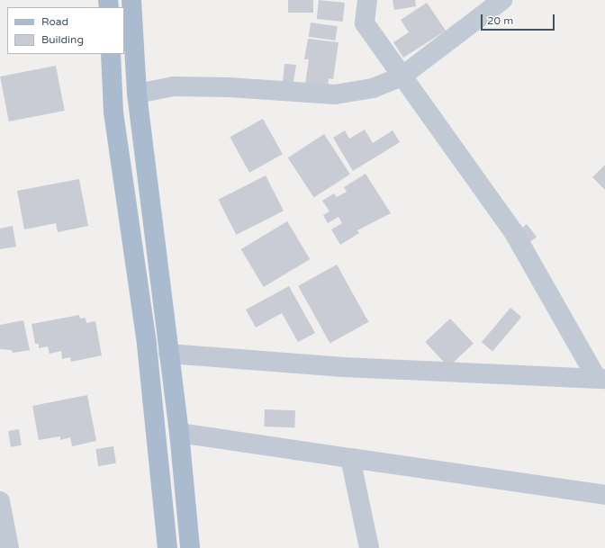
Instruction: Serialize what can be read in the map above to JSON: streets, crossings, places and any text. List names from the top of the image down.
{
  "legend": ["Road", "Building"],
  "scale_bar": "20 m"
}
